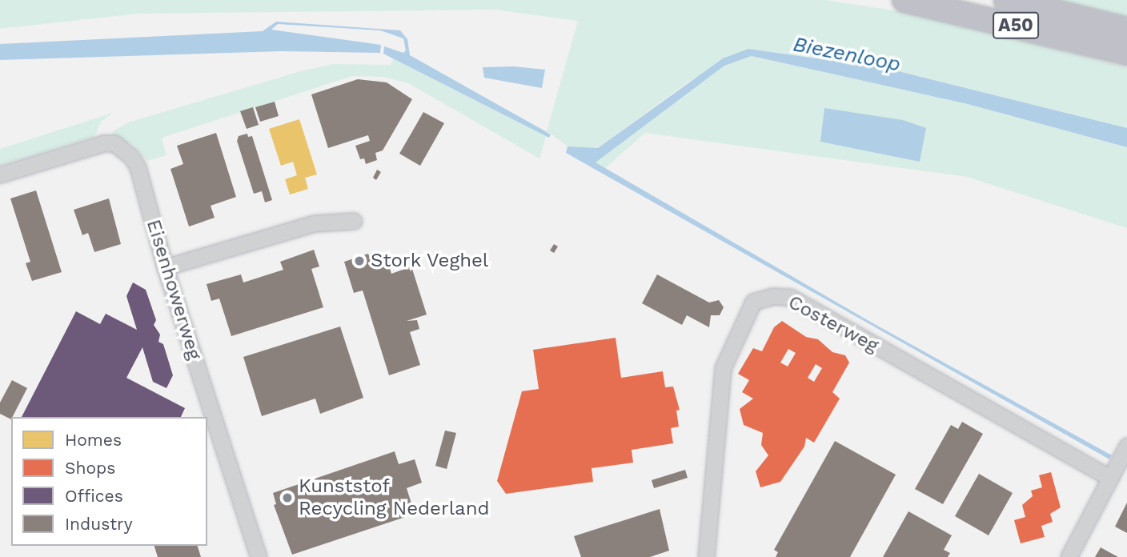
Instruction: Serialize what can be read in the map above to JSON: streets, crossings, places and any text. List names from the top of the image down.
{
  "streets": {
    "highway": ["A50"],
    "street": ["Eisenhowerweg", "Costerweg"]
  },
  "water": ["Biezenloop"],
  "places": ["Stork Veghel", "Kunststof Recycling Nederland"],
  "legend": [
    "Homes",
    "Shops",
    "Offices",
    "Industry"
  ]
}
